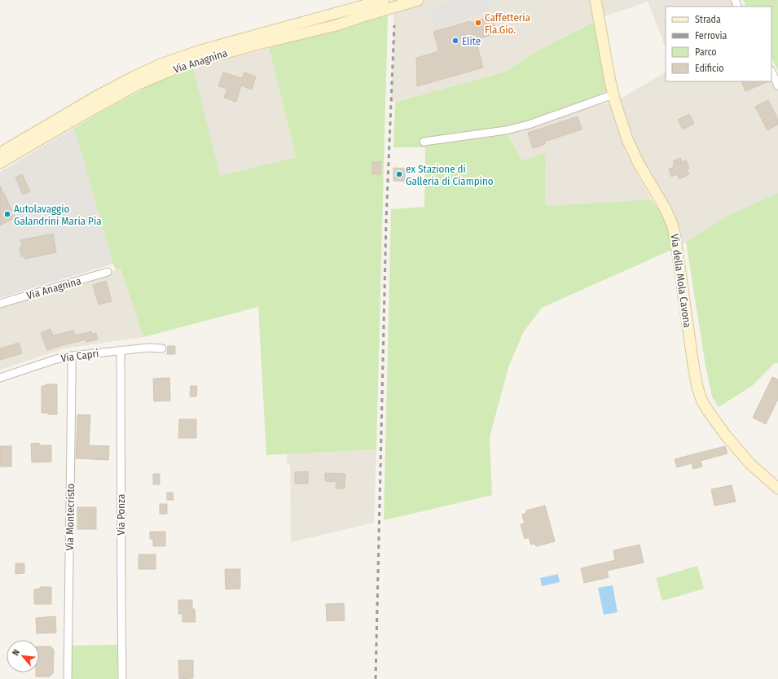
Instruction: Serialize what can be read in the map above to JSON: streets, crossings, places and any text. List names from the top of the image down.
{
  "streets": {
    "main road": ["Via Anagnina", "Via della Mola Cavona"],
    "street": ["Via Capri", "Via Ponza", "Via Montecristo"]
  },
  "crossings": [
    ["Via Capri", "Via Ponza"],
    ["Via Capri", "Via Montecristo"]
  ],
  "places": [
    "Caffetteria Fla.Gio.",
    "Elite",
    "ex Stazione di Galleria di Ciampino",
    "Autolavaggio Galandrini Maria Pia"
  ],
  "legend": [
    "Strada",
    "Ferrovia",
    "Parco",
    "Edificio"
  ],
  "north": "top left"
}
